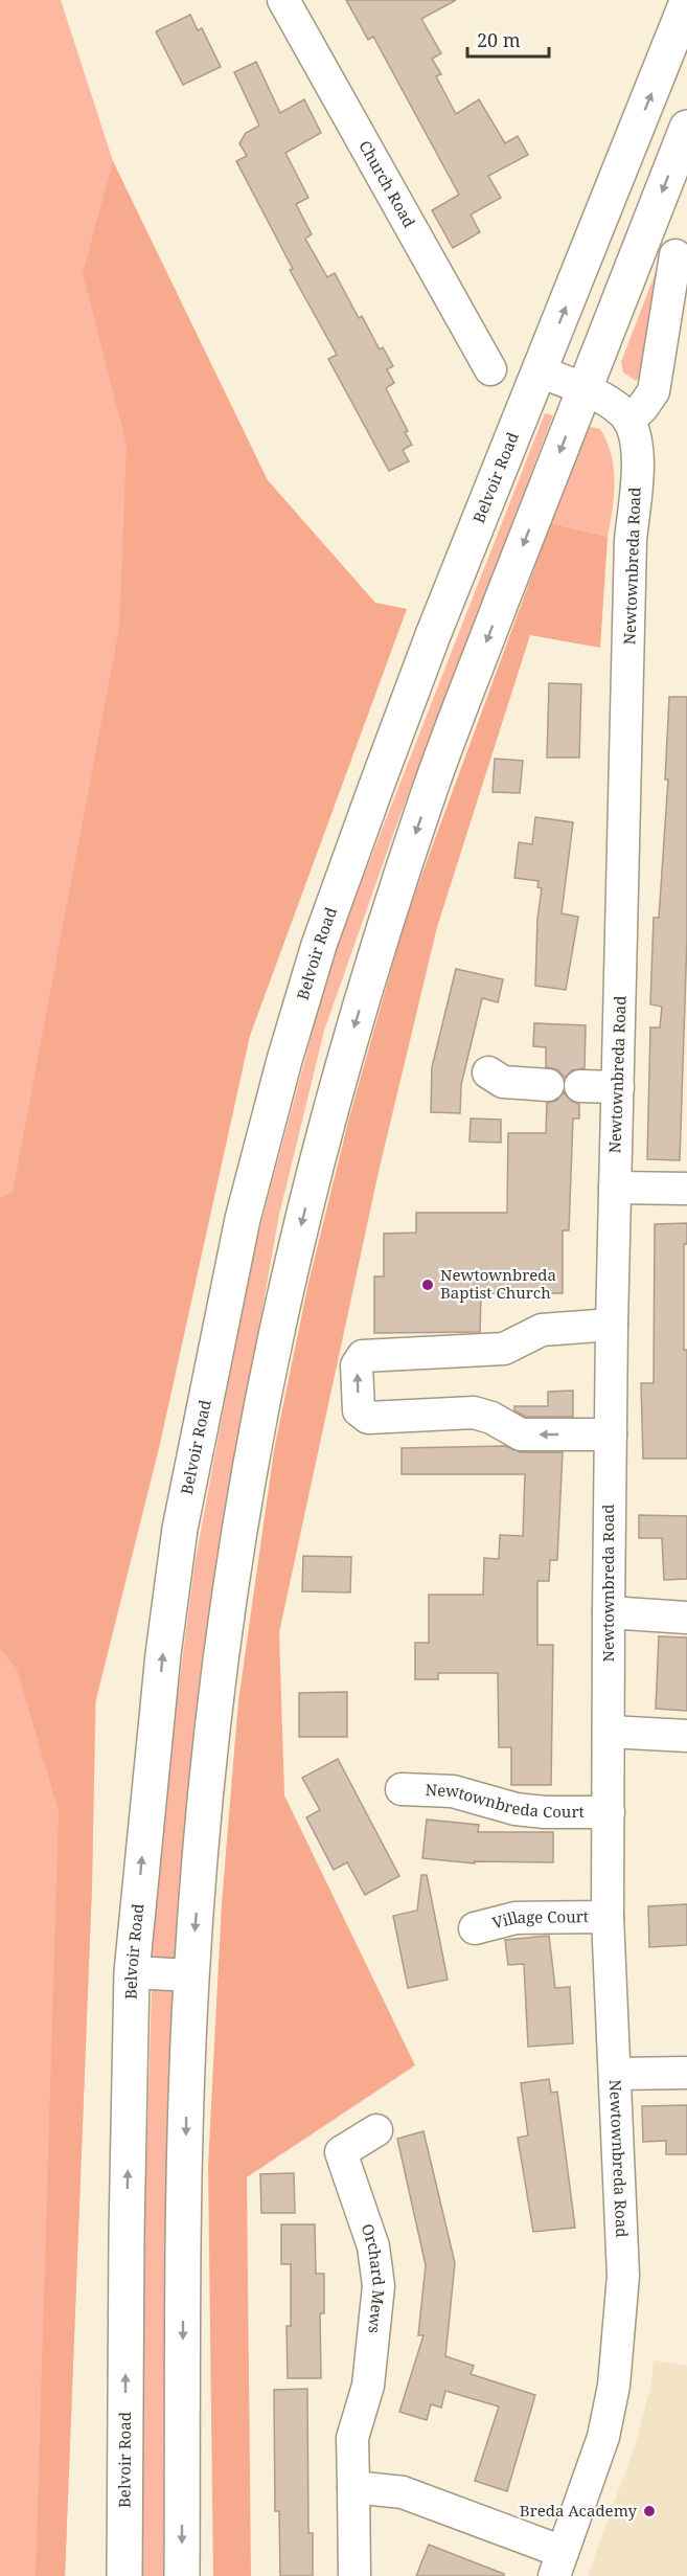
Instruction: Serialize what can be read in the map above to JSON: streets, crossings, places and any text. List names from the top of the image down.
{
  "streets": {
    "highway": ["Belvoir Road"],
    "street": [
      "Church Road",
      "Newtownbreda Road",
      "Newtownbreda Court",
      "Village Court",
      "Orchard Mews"
    ]
  },
  "crossings": [
    ["Newtownbreda Road", "Newtownbreda Court"],
    ["Newtownbreda Road", "Village Court"]
  ],
  "places": ["Newtownbreda Baptist Church", "Breda Academy"],
  "scale_bar": "20 m"
}
